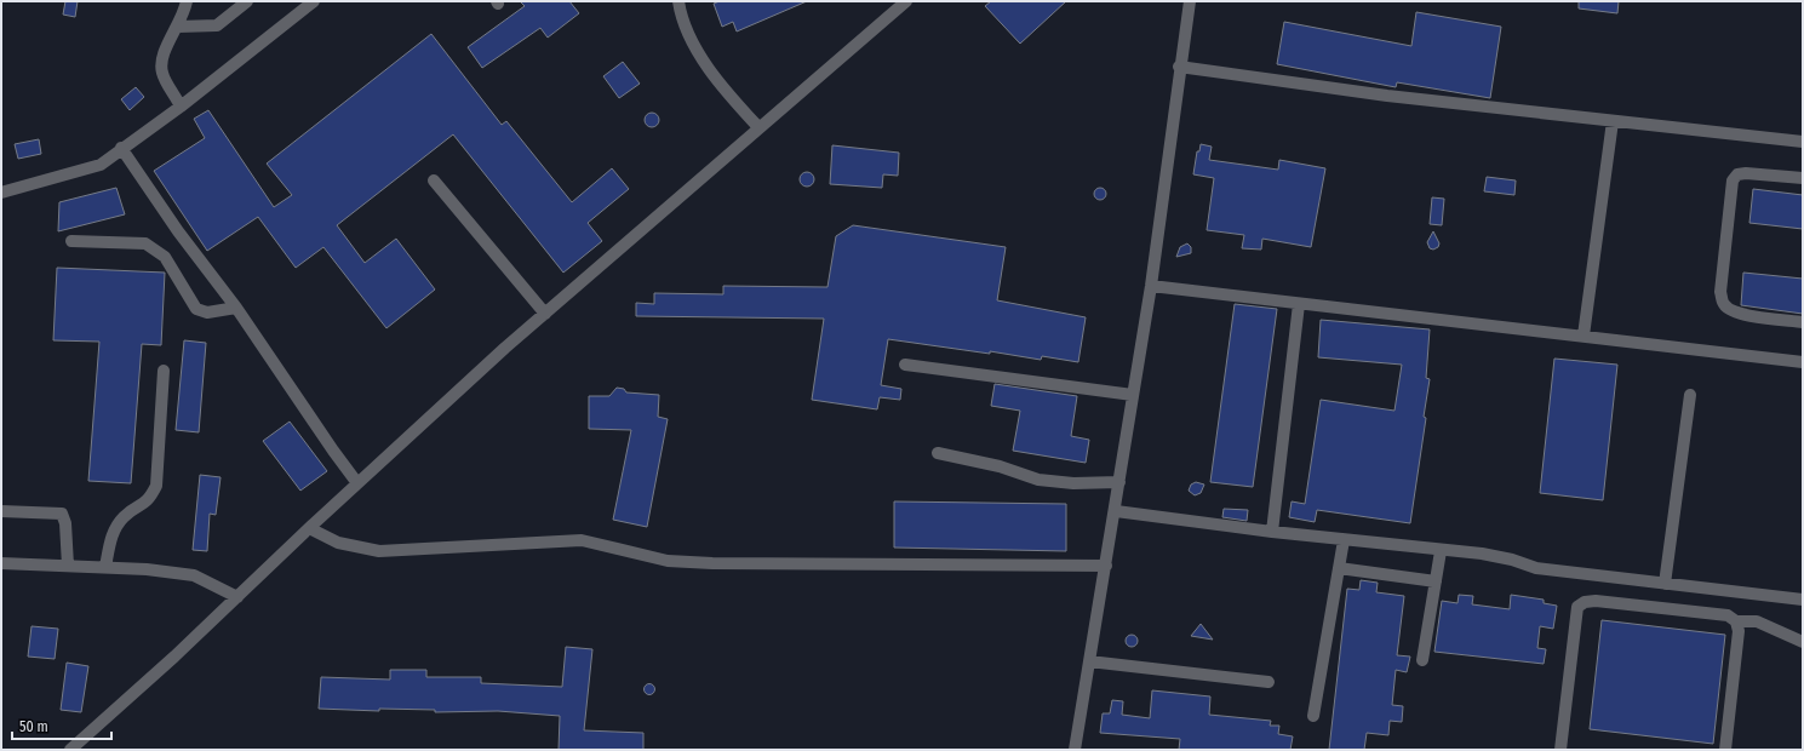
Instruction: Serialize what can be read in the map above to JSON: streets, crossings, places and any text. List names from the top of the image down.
{
  "scale_bar": "50 m"
}
